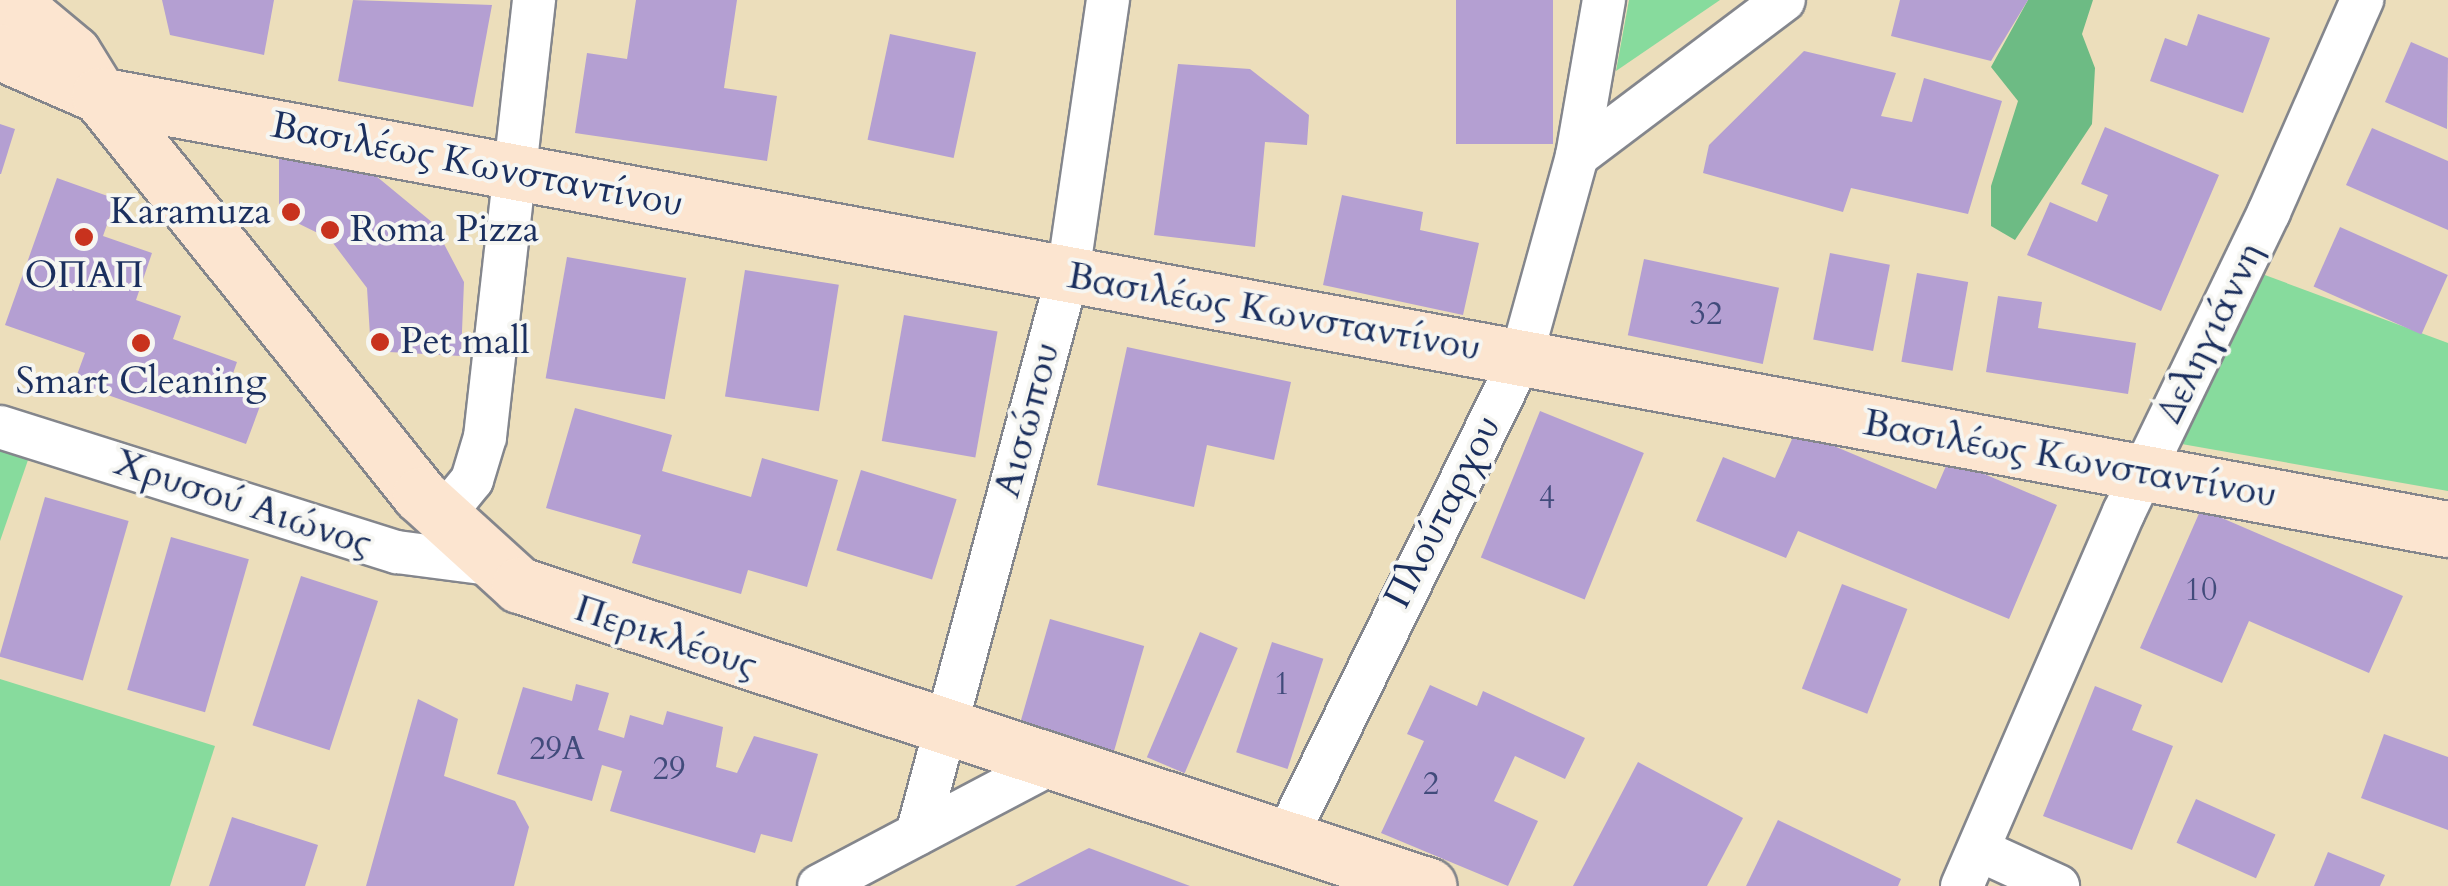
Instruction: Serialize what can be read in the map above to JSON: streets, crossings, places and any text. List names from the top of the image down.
{
  "streets": {
    "street": [
      "Βασιλέως Κωνσταντίνου",
      "Δεληγιάννη",
      "Αισώπου",
      "Χρυσού Αιώνος",
      "Πλούταρχου",
      "Περικλέους"
    ]
  },
  "crossings": [
    ["Βασιλέως Κωνσταντίνου", "Δεληγιάννη"],
    ["Βασιλέως Κωνσταντίνου", "Αισώπου"],
    ["Βασιλέως Κωνσταντίνου", "Πλούταρχου"],
    ["Βασιλέως Κωνσταντίνου", "Περικλέους"],
    ["Αισώπου", "Περικλέους"],
    ["Χρυσού Αιώνος", "Περικλέους"],
    ["Πλούταρχου", "Περικλέους"]
  ],
  "places": [
    "Karamuza",
    "Roma Pizza",
    "ΟΠΑΠ",
    "Pet mall",
    "Smart Cleaning"
  ],
  "house_numbers": [
    "32",
    "4",
    "10",
    "1",
    "29Α",
    "29",
    "2"
  ]
}
